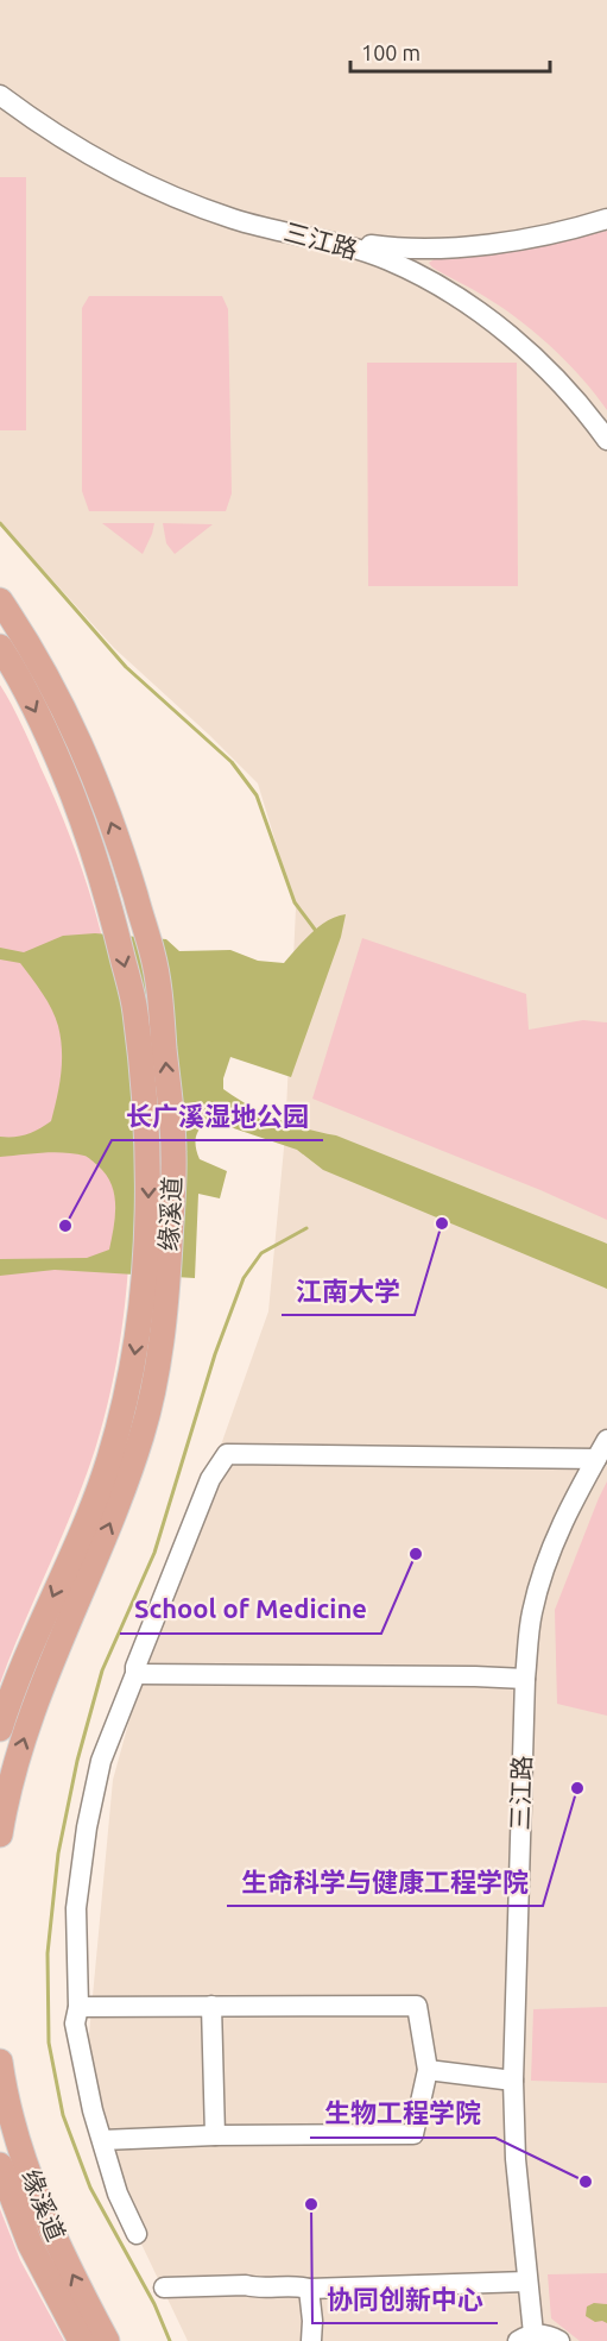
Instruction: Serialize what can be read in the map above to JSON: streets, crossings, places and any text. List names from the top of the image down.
{
  "streets": {
    "main road": ["缘溪道"],
    "street": ["三江路"]
  },
  "places": [
    "江南大学",
    "长广溪湿地公园",
    "School of Medicine",
    "生命科学与健康工程学院",
    "生物工程学院",
    "协同创新中心"
  ],
  "scale_bar": "100 m"
}
